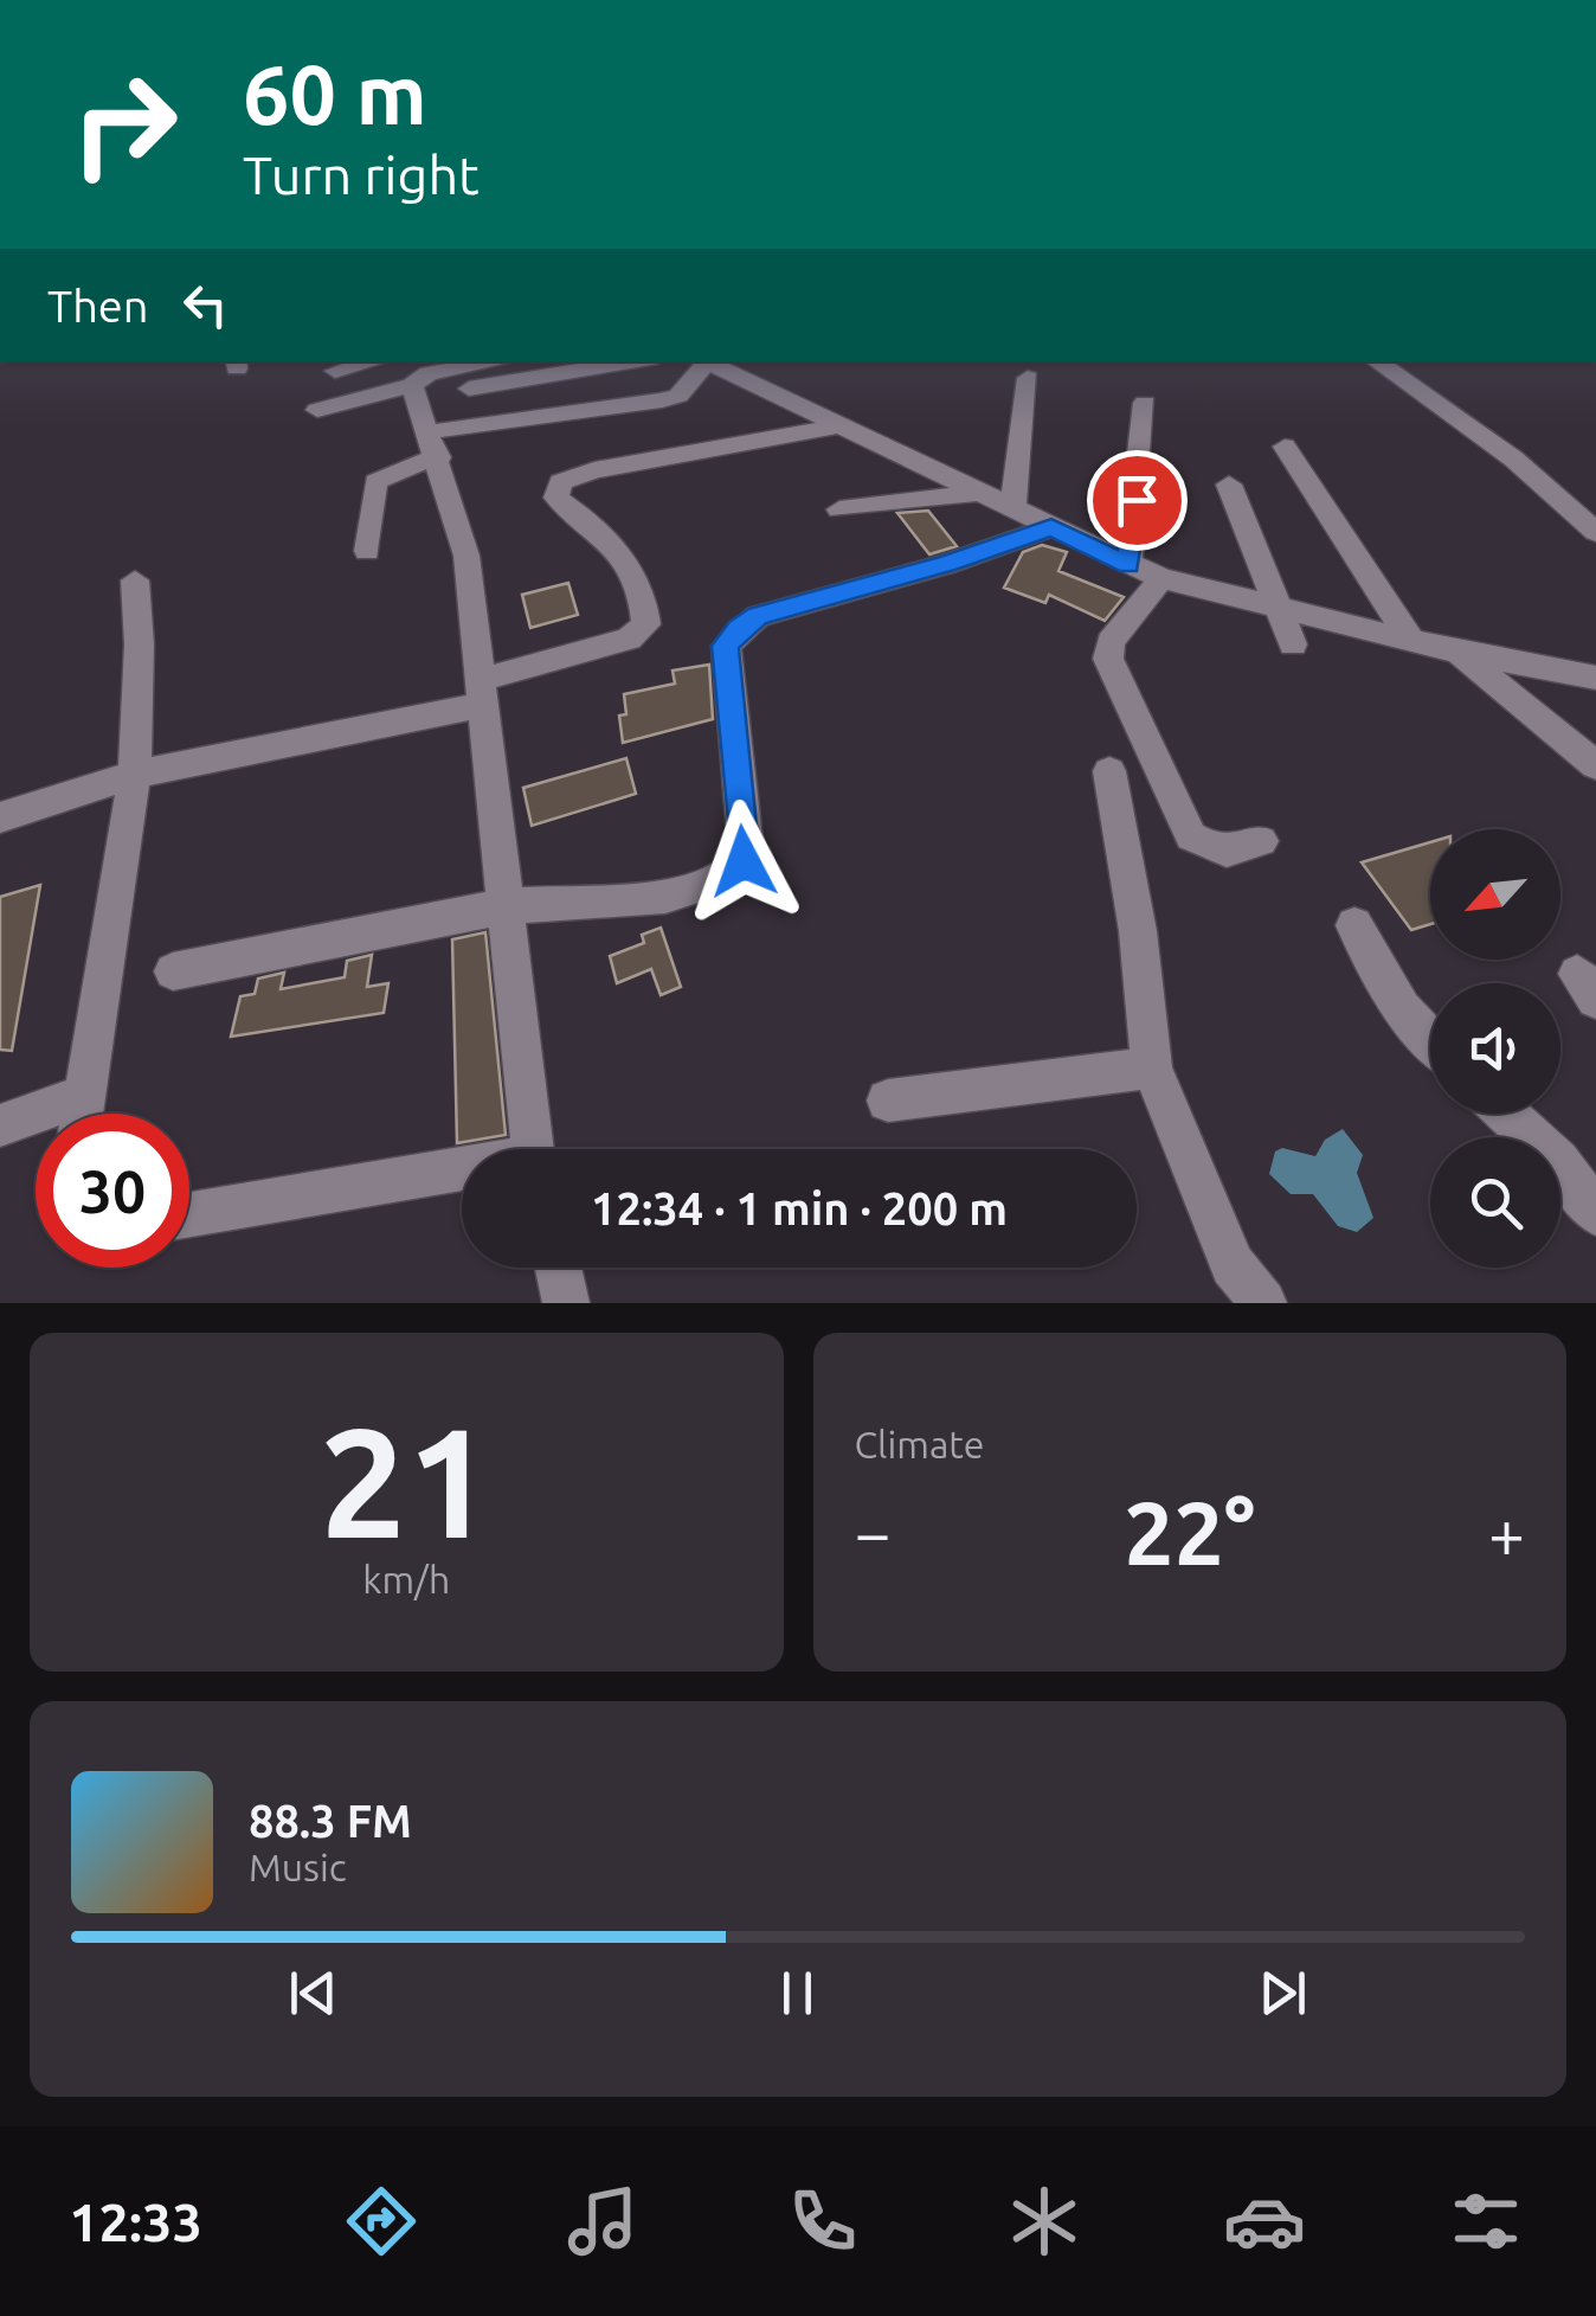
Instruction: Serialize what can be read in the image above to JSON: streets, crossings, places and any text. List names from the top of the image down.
{
  "north": "bottom left",
  "page": {
    "turn": ["60 m", "Turn right"],
    "then": "Then",
    "limit": "30",
    "trip": "12:34 · 1 min · 200 m",
    "tile": [
      ["21", "km/h"],
      "Climate"
    ],
    "heat": ["−", "22°", "+"],
    "song": ["88.3 FM", "Music"],
    "tabs": "12:33"
  }
}
